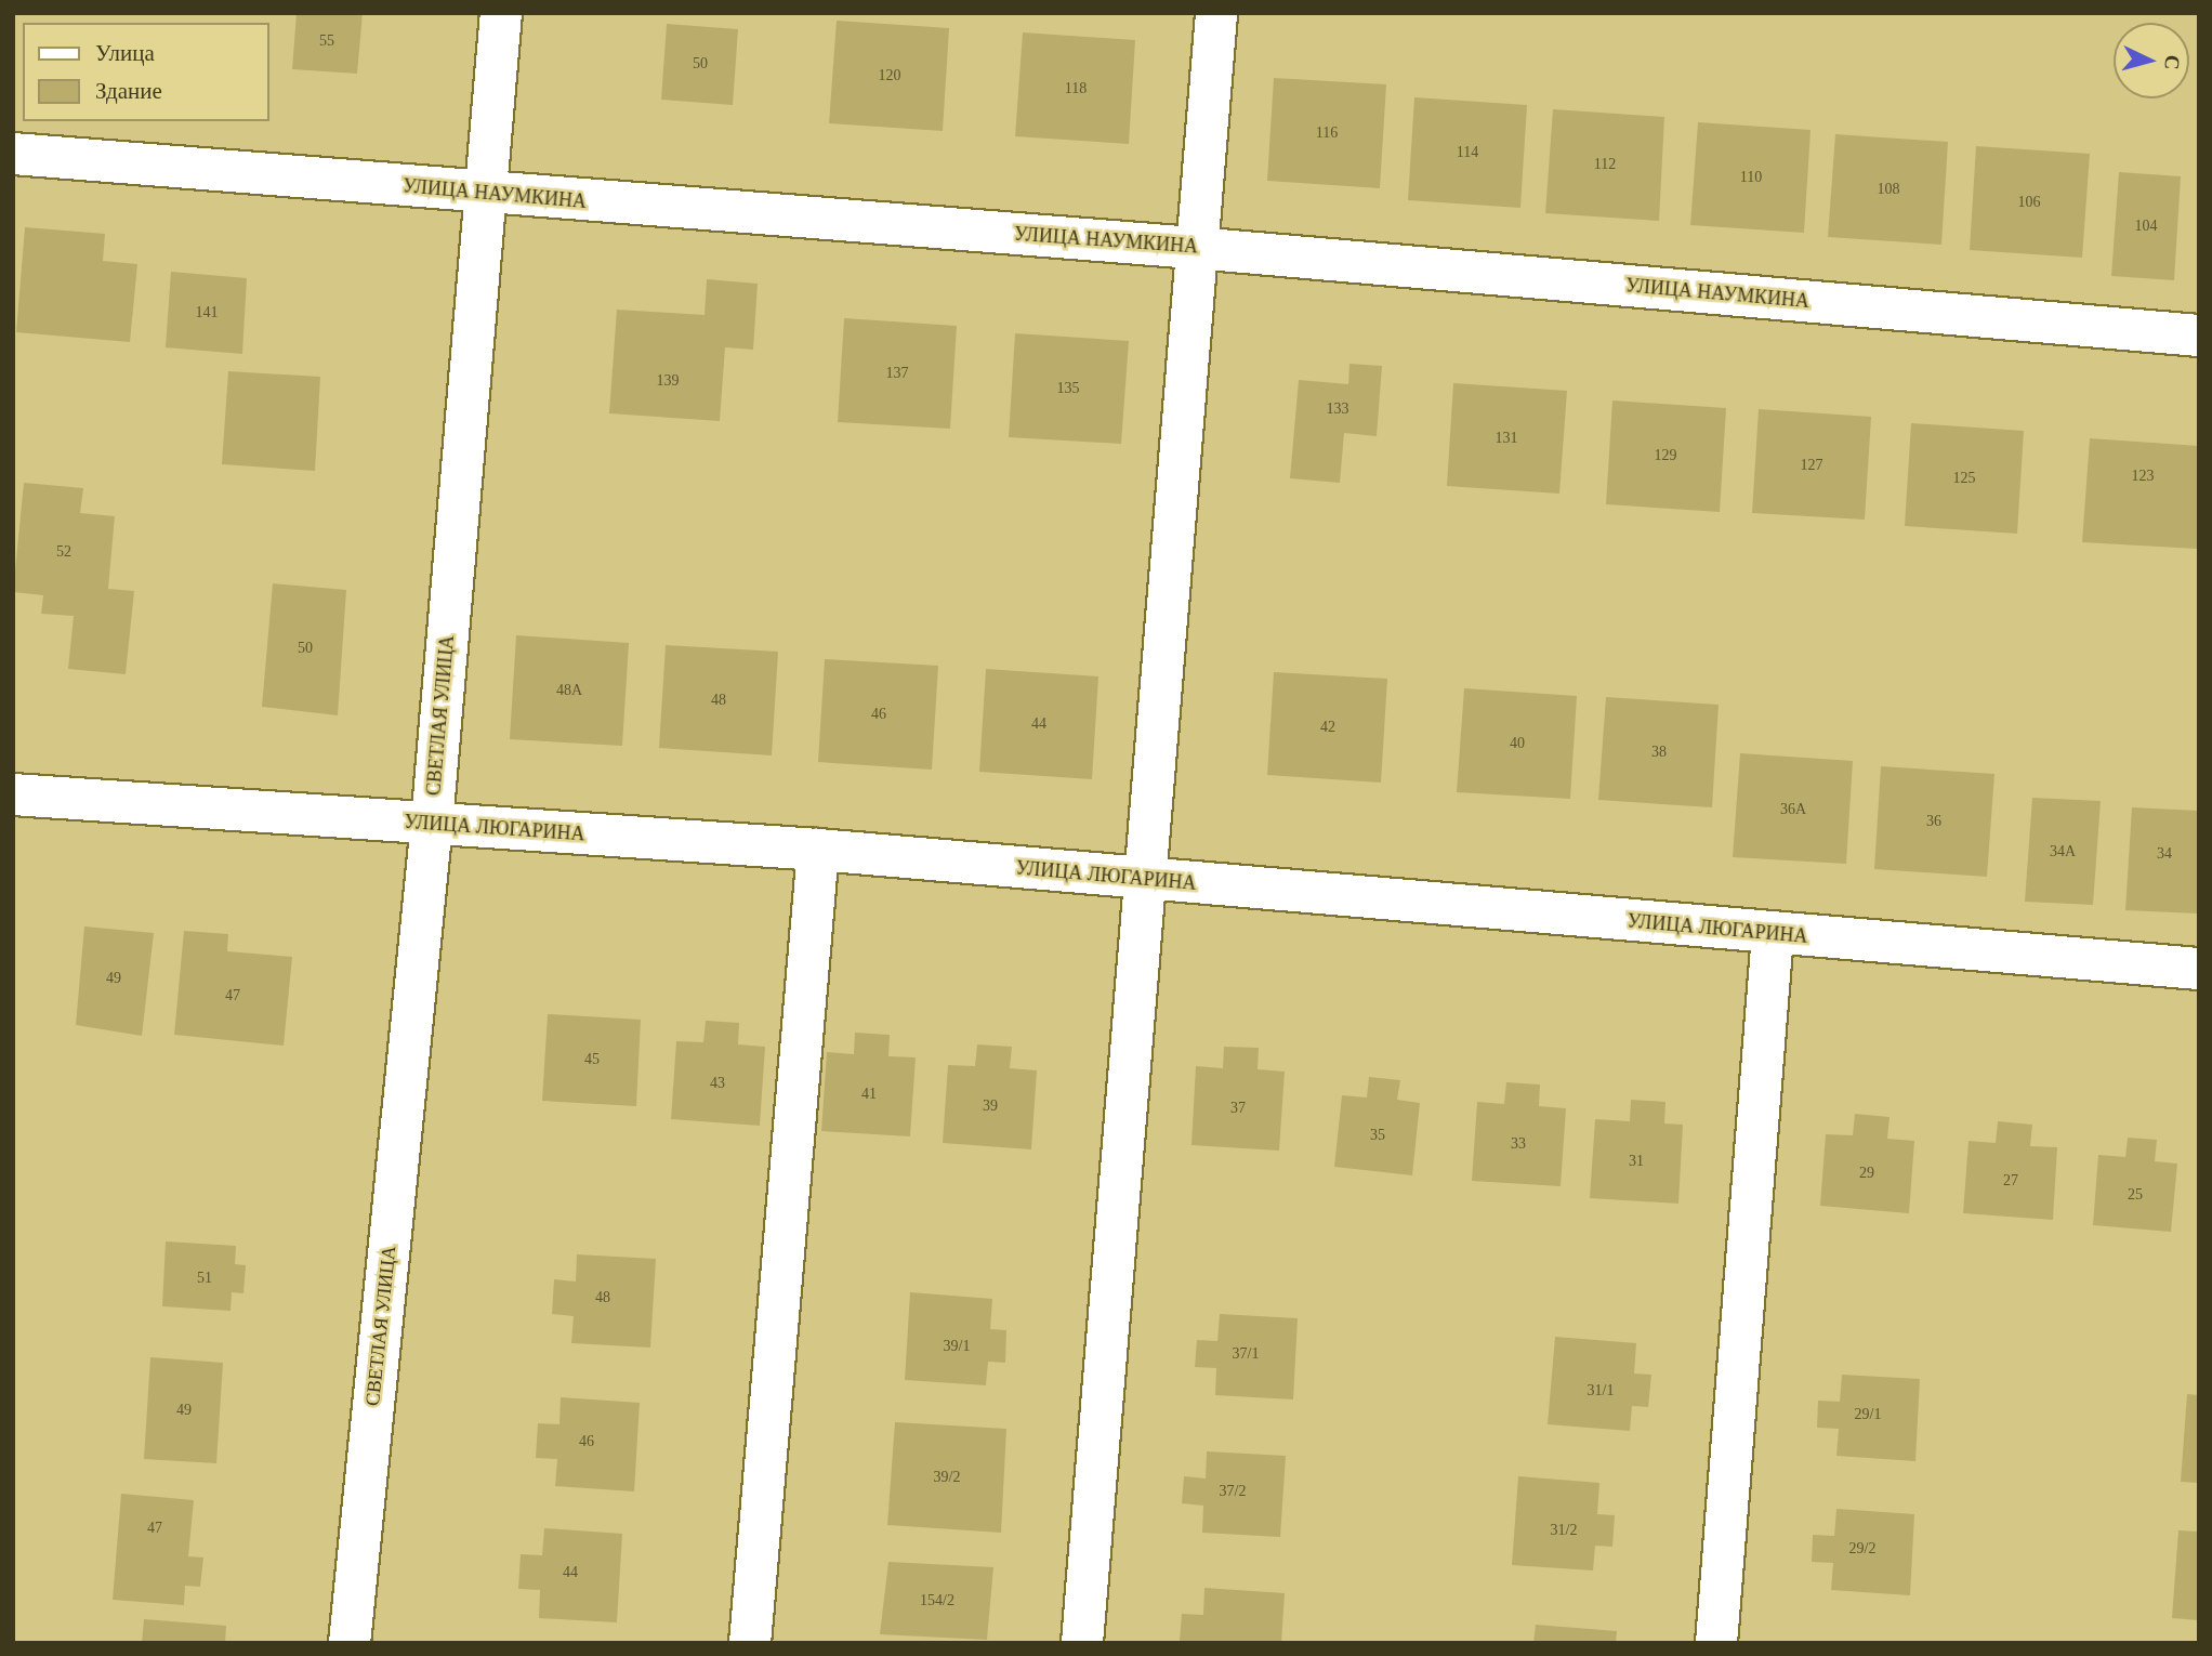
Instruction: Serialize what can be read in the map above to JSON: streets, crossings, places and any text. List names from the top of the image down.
{
  "streets": {
    "street": ["УЛИЦА НАУМКИНА", "СВЕТЛАЯ УЛИЦА", "УЛИЦА ЛЮГАРИНА"]
  },
  "crossings": [
    ["УЛИЦА НАУМКИНА", "СВЕТЛАЯ УЛИЦА"],
    ["СВЕТЛАЯ УЛИЦА", "УЛИЦА ЛЮГАРИНА"]
  ],
  "house_numbers": [
    "55",
    "50",
    "120",
    "118",
    "116",
    "114",
    "112",
    "110",
    "108",
    "106",
    "104",
    "141",
    "137",
    "139",
    "135",
    "133",
    "131",
    "129",
    "127",
    "123",
    "125",
    "52",
    "50",
    "48А",
    "48",
    "46",
    "44",
    "42",
    "40",
    "38",
    "36А",
    "36",
    "34А",
    "34",
    "49",
    "47",
    "45",
    "43",
    "41",
    "39",
    "37",
    "35",
    "33",
    "31",
    "29",
    "27",
    "25",
    "51",
    "48",
    "39/1",
    "37/1",
    "31/1",
    "49",
    "29/1",
    "46",
    "39/2",
    "37/2",
    "47",
    "31/2",
    "29/2",
    "44",
    "154/2"
  ],
  "legend": ["Улица", "Здание"],
  "north": "right"
}
